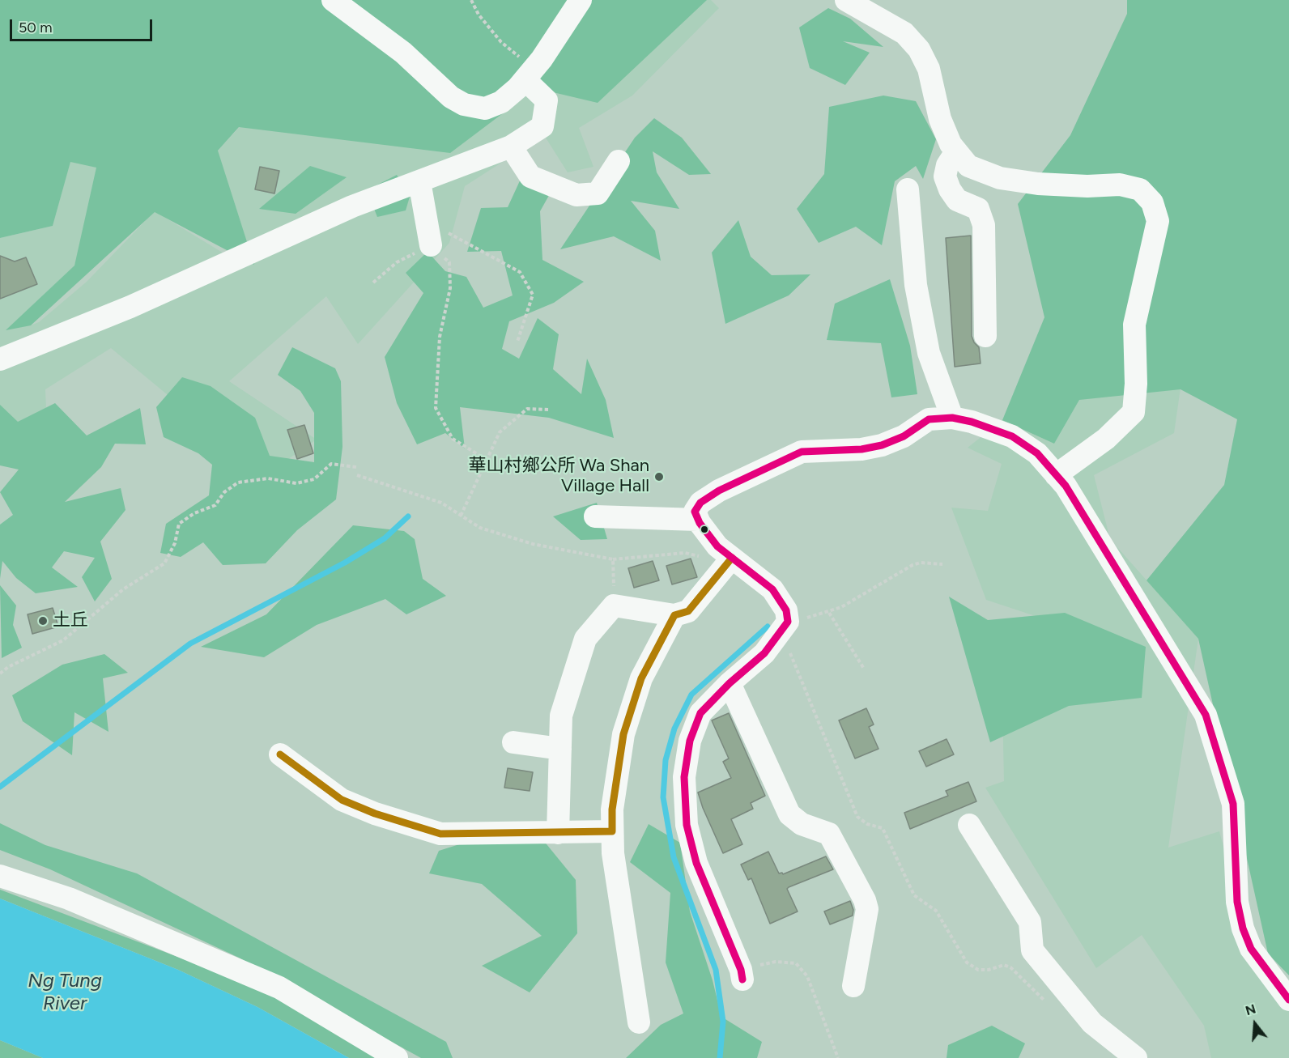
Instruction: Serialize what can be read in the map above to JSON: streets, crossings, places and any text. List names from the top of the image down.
{
  "water": ["Ng Tung River"],
  "places": ["華山村鄉公所 Wa Shan Village Hall", "土丘"],
  "scale_bar": "50 m",
  "north": "top"
}
